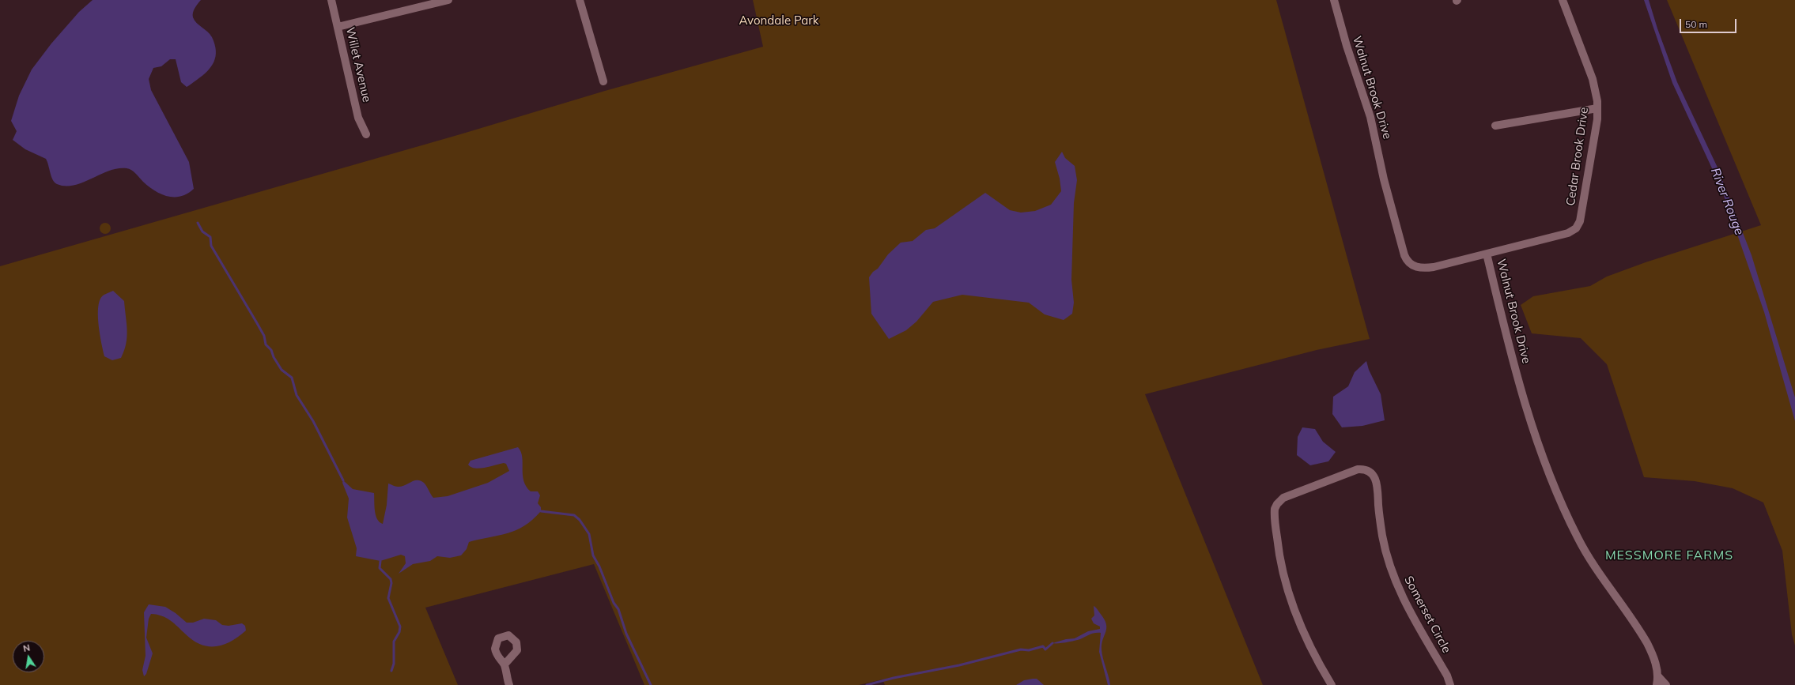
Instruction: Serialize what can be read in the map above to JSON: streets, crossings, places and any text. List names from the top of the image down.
{
  "streets": {
    "street": [
      "Willet Avenue",
      "Walnut Brook Drive",
      "Cedar Brook Drive",
      "Somerset Circle"
    ]
  },
  "crossings": [
    ["Walnut Brook Drive", "Cedar Brook Drive"]
  ],
  "districts": ["MESSMORE FARMS"],
  "water": ["River Rouge"],
  "parks": ["Avondale Park"],
  "scale_bar": "50 m",
  "north": "top"
}
